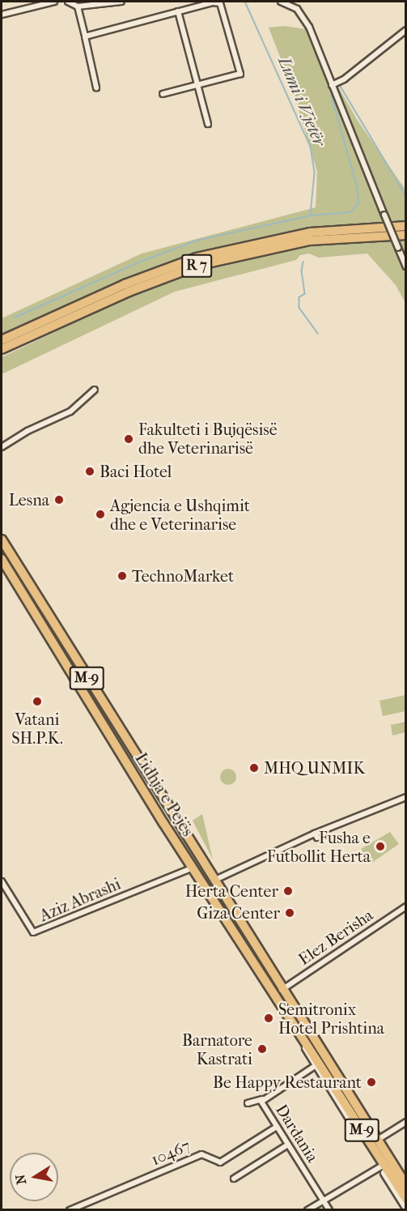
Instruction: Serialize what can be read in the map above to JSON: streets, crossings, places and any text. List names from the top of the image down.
{
  "streets": {
    "highway": ["R 7", "M-9", "Lidhja e Pejës"],
    "street": [
      "Aziz Abrashi",
      "Elez Berisha",
      "Dardania",
      "10467"
    ]
  },
  "crossings": [
    ["M-9", "Lidhja e Pejës"],
    ["M-9", "Dardania"],
    ["Lidhja e Pejës", "Aziz Abrashi"],
    ["Lidhja e Pejës", "Elez Berisha"],
    ["Lidhja e Pejës", "Dardania"],
    ["Dardania", "10467"]
  ],
  "water": ["Lumi i Vjetër"],
  "places": [
    "Fakulteti i Bujqësisë dhe Veterinarisë",
    "Baci Hotel",
    "Lesna",
    "Agjencia e Ushqimit dhe e Veterinarise",
    "TechnoMarket",
    "Vatani SH.P.K.",
    "MHQ UNMIK",
    "Fusha e Futbollit Herta",
    "Herta Center",
    "Giza Center",
    "Semitronix Hotel Prishtina",
    "Barnatore Kastrati",
    "Be Happy Restaurant"
  ],
  "north": "left"
}
